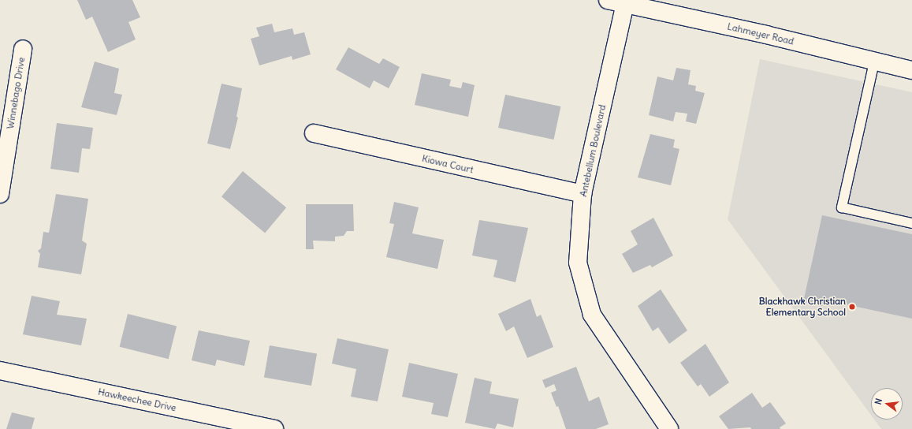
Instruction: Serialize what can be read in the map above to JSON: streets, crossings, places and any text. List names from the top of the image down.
{
  "streets": {
    "street": [
      "Lahmeyer Road",
      "Winnebago Drive",
      "Antebellum Boulevard",
      "Kiowa Court",
      "Hawkeechee Drive"
    ]
  },
  "crossings": [
    ["Lahmeyer Road", "Antebellum Boulevard"],
    ["Antebellum Boulevard", "Kiowa Court"]
  ],
  "places": ["Blackhawk Christian Elementary School"],
  "north": "left"
}
